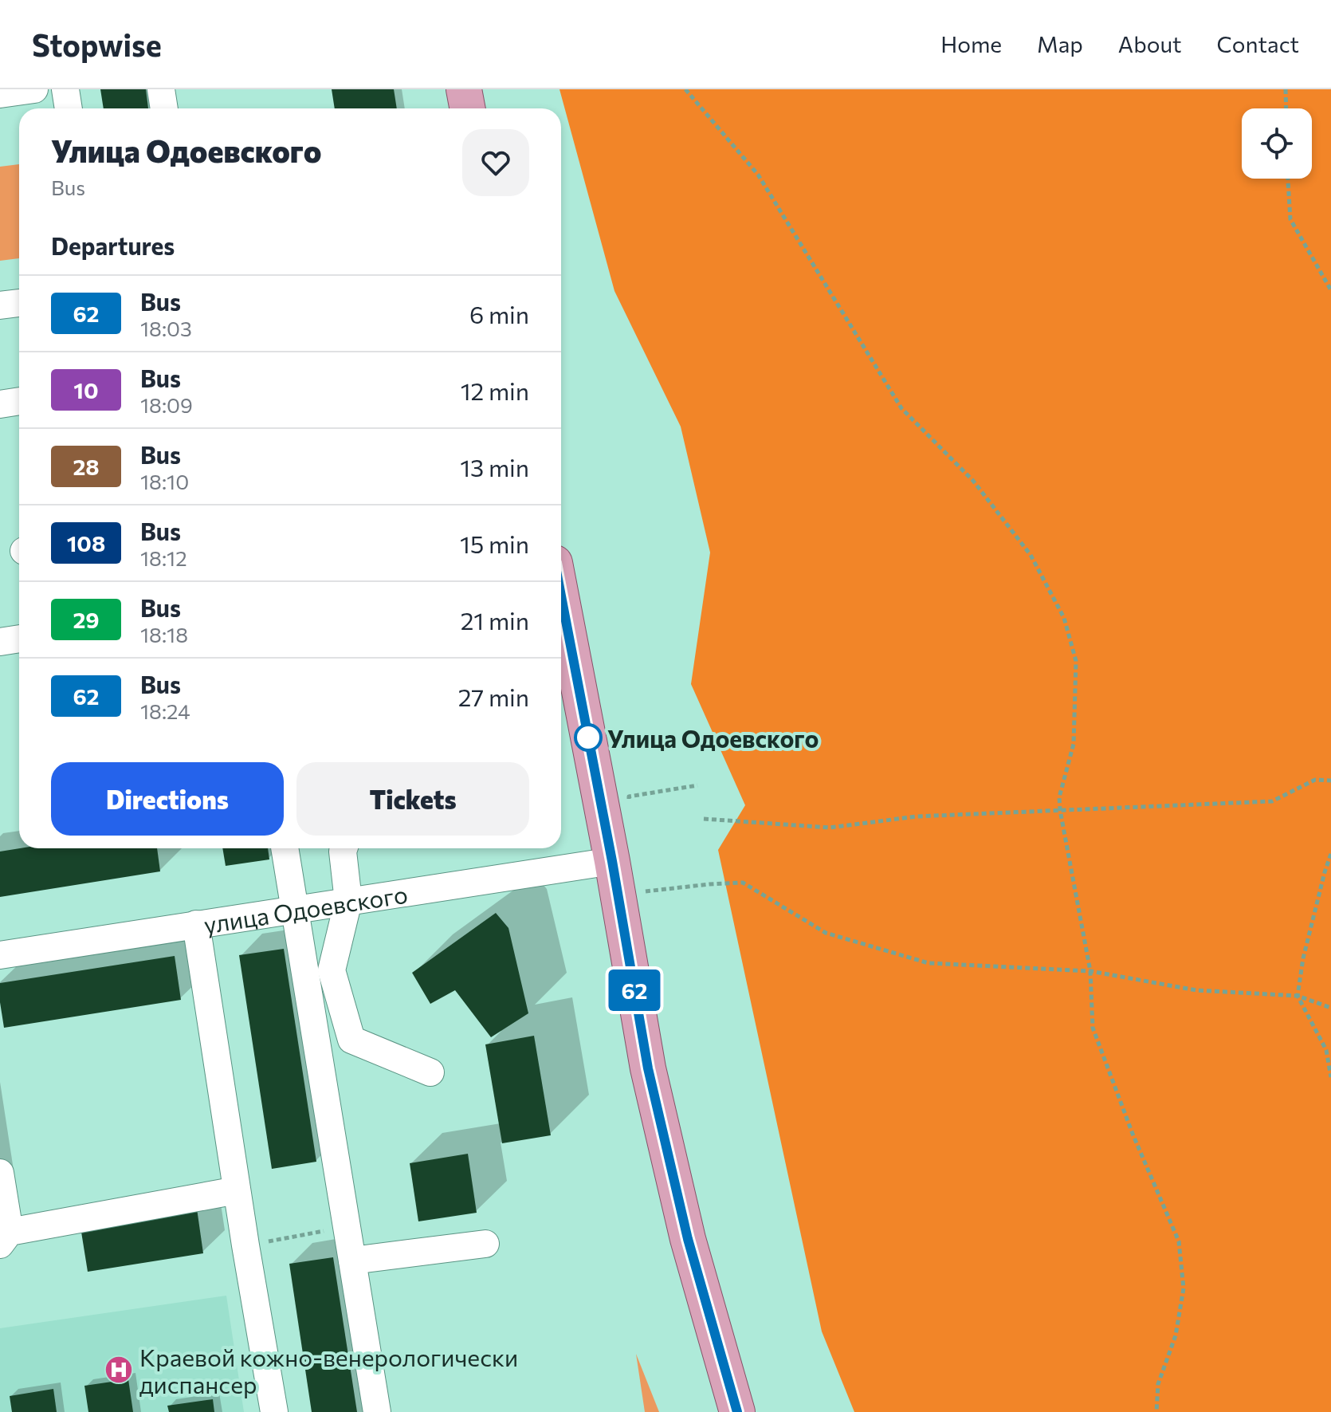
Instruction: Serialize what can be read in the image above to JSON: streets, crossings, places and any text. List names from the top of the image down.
{
  "streets": {
    "street": ["улица Одоевского"]
  },
  "places": {
    "other": ["Улица Одоевского"],
    "hospital": ["Краевой кожно-венерологически диспансер"]
  },
  "lines": ["bus line 62"],
  "page": {
    "header": "Stopwise",
    "nav": [
      "Home",
      "Map",
      "About",
      "Contact"
    ],
    "on_map": "62",
    "heading": [
      ["Улица Одоевского", "Bus"],
      "Departures"
    ],
    "list": [
      {
        "mark": "62",
        "name": "Bus",
        "note": "18:03",
        "value": "6 min"
      },
      {
        "mark": "10",
        "name": "Bus",
        "note": "18:09",
        "value": "12 min"
      },
      {
        "mark": "28",
        "name": "Bus",
        "note": "18:10",
        "value": "13 min"
      },
      {
        "mark": "108",
        "name": "Bus",
        "note": "18:12",
        "value": "15 min"
      },
      {
        "mark": "29",
        "name": "Bus",
        "note": "18:18",
        "value": "21 min"
      },
      {
        "mark": "62",
        "name": "Bus",
        "note": "18:24",
        "value": "27 min"
      }
    ],
    "buttons": ["Directions", "Tickets"]
  }
}
